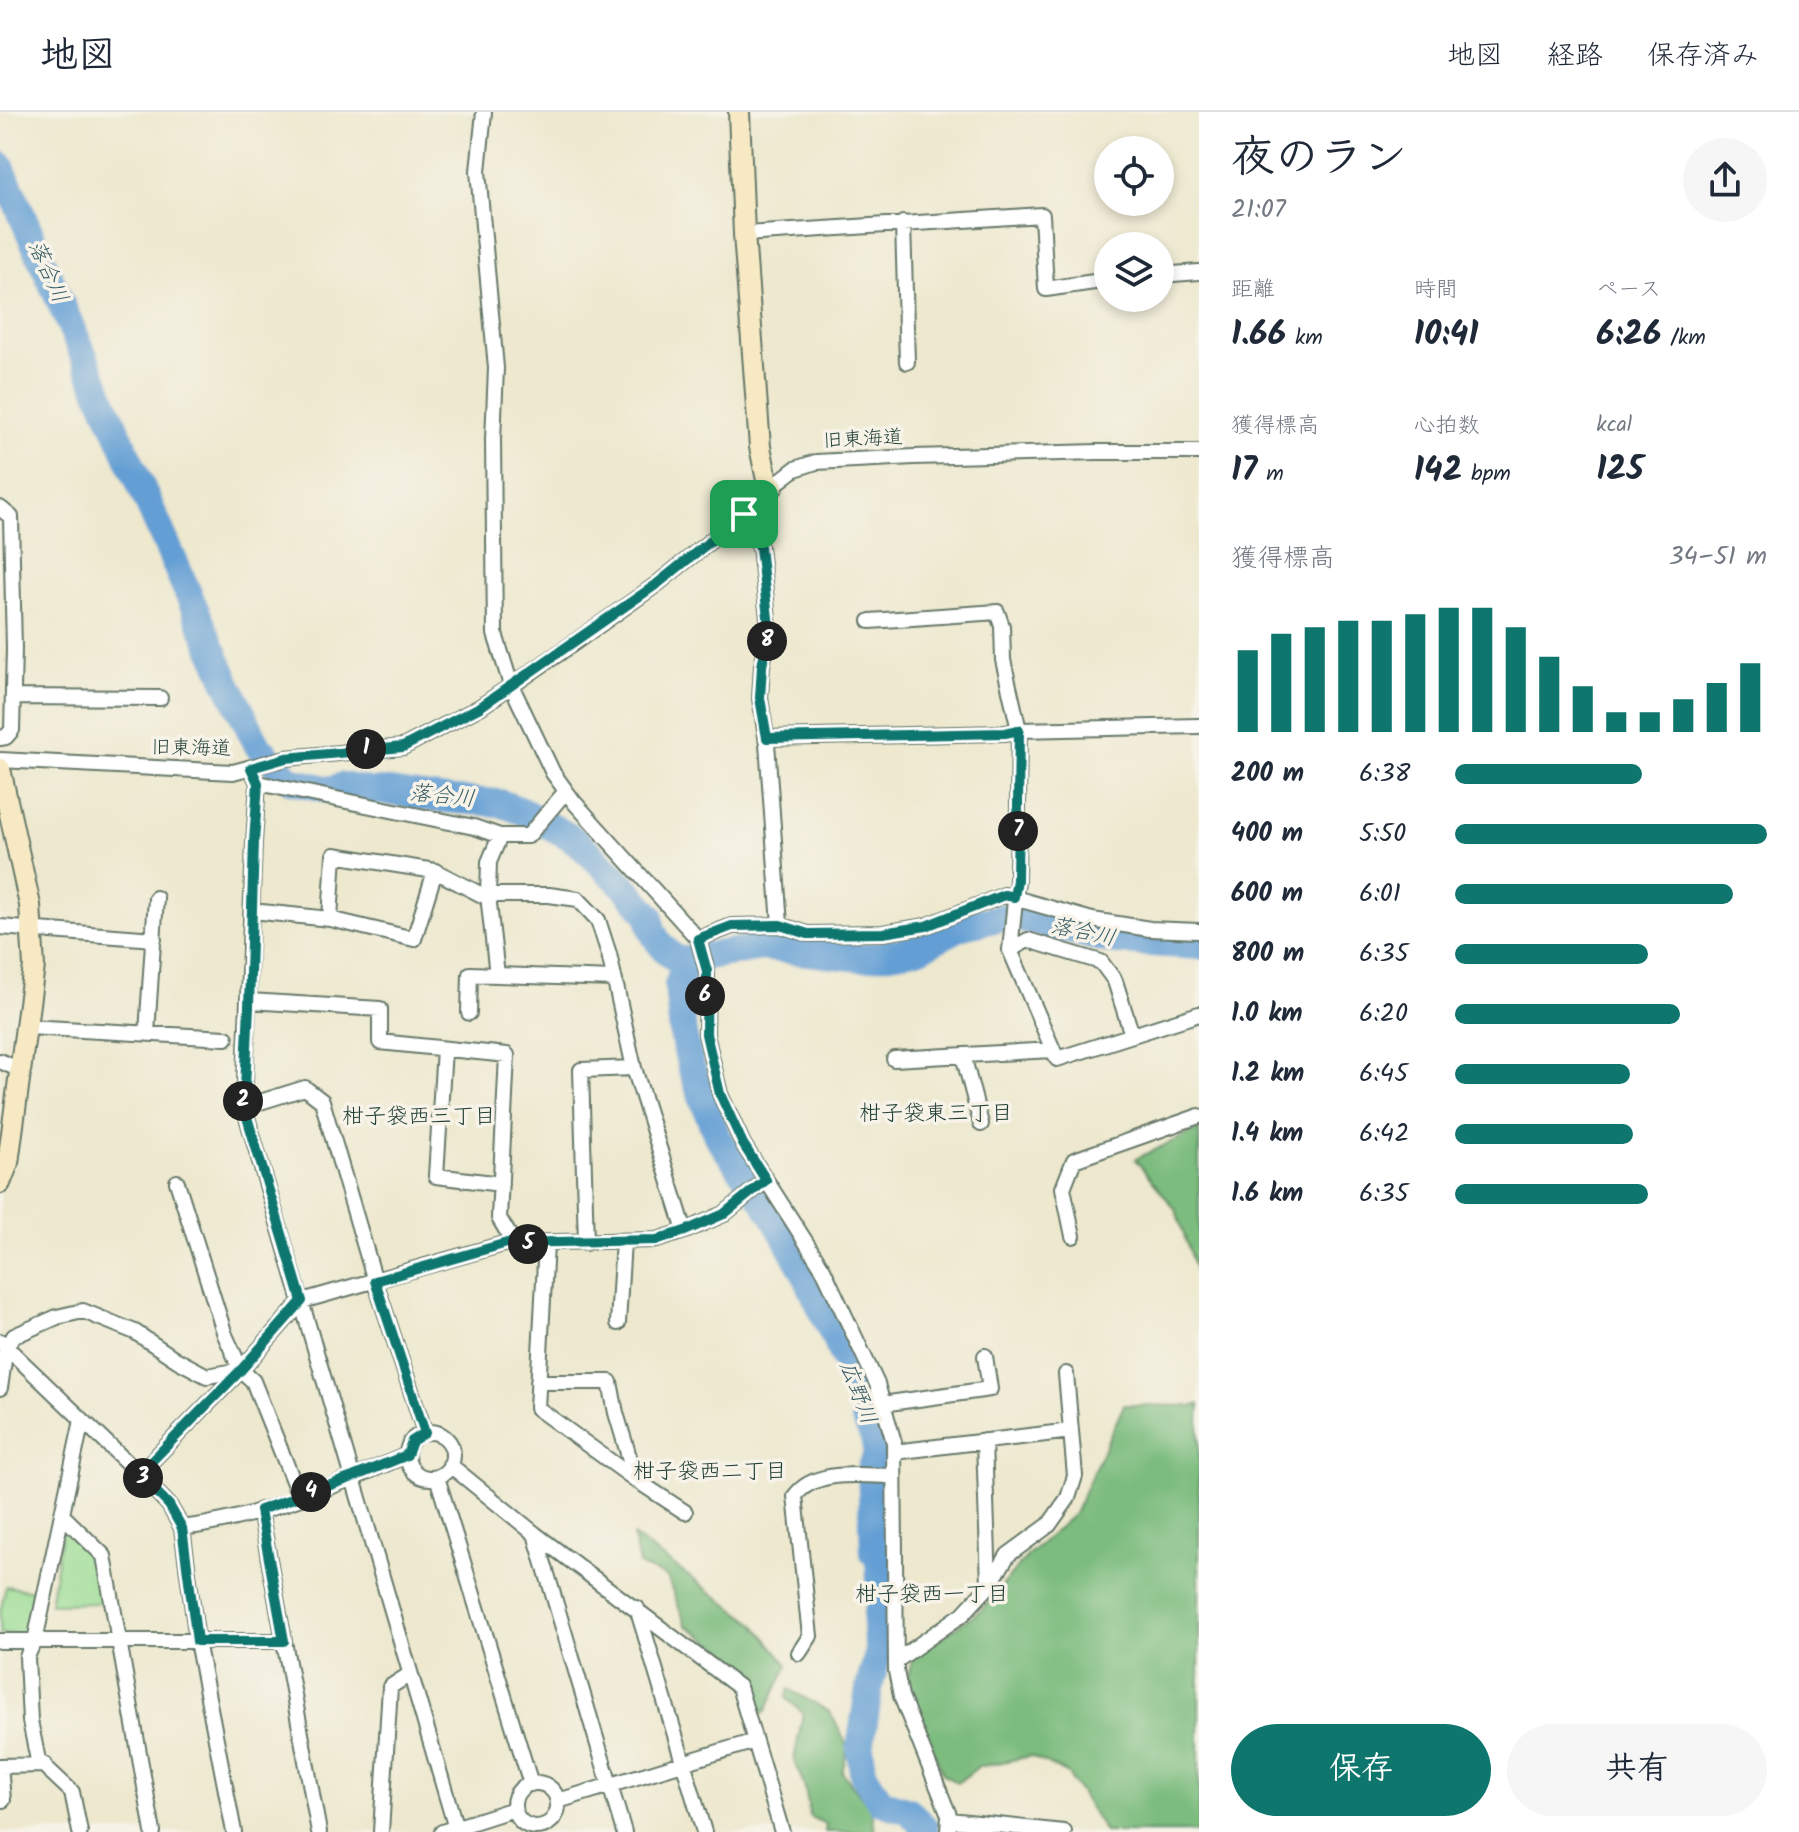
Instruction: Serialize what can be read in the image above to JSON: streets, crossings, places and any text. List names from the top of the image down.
{
  "streets": {
    "street": ["旧東海道"]
  },
  "districts": [
    "柑子袋東三丁目",
    "柑子袋西三丁目",
    "柑子袋西二丁目",
    "柑子袋西一丁目"
  ],
  "water": ["落合川", "広野川"],
  "page": {
    "header": "地図",
    "nav": ["地図", "経路", "保存済み"],
    "heading": ["夜のラン", "21:07"],
    "stats": [
      ["距離", "1.66 km"],
      ["時間", "10:41"],
      ["ペース", "6:26 /km"],
      ["獲得標高", "17 m"],
      ["心拍数", "142 bpm"],
      ["kcal", "125"]
    ],
    "chart": ["獲得標高", "34–51 m"],
    "pins": [
      "8",
      "1",
      "7",
      "6",
      "2",
      "5",
      "3",
      "4"
    ],
    "list": [
      {
        "name": "200 m",
        "note": "6:38"
      },
      {
        "name": "400 m",
        "note": "5:50"
      },
      {
        "name": "600 m",
        "note": "6:01"
      },
      {
        "name": "800 m",
        "note": "6:35"
      },
      {
        "name": "1.0 km",
        "note": "6:20"
      },
      {
        "name": "1.2 km",
        "note": "6:45"
      },
      {
        "name": "1.4 km",
        "note": "6:42"
      },
      {
        "name": "1.6 km",
        "note": "6:35"
      }
    ],
    "buttons": ["保存", "共有"]
  }
}
